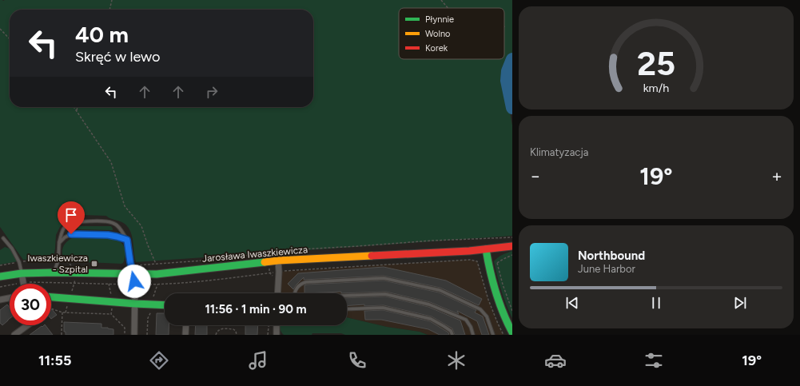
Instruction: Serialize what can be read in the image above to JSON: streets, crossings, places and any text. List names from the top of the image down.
{
  "streets": {
    "street": ["Jarosława Iwaszkiewicza"]
  },
  "places": {
    "transit": ["Iwaszkiewicza - Szpital"]
  },
  "legend": ["Płynnie", "Wolno", "Korek"],
  "page": {
    "turn": ["40 m", "Skręć w lewo"],
    "tile": "Klimatyzacja",
    "heat": ["−", "19°", "+"],
    "song": ["Northbound", "June Harbor"],
    "limit": "30",
    "trip": "11:56 · 1 min · 90 m",
    "tabs": ["11:55", "19°"],
    "gauge": ["25", "km/h"]
  }
}
